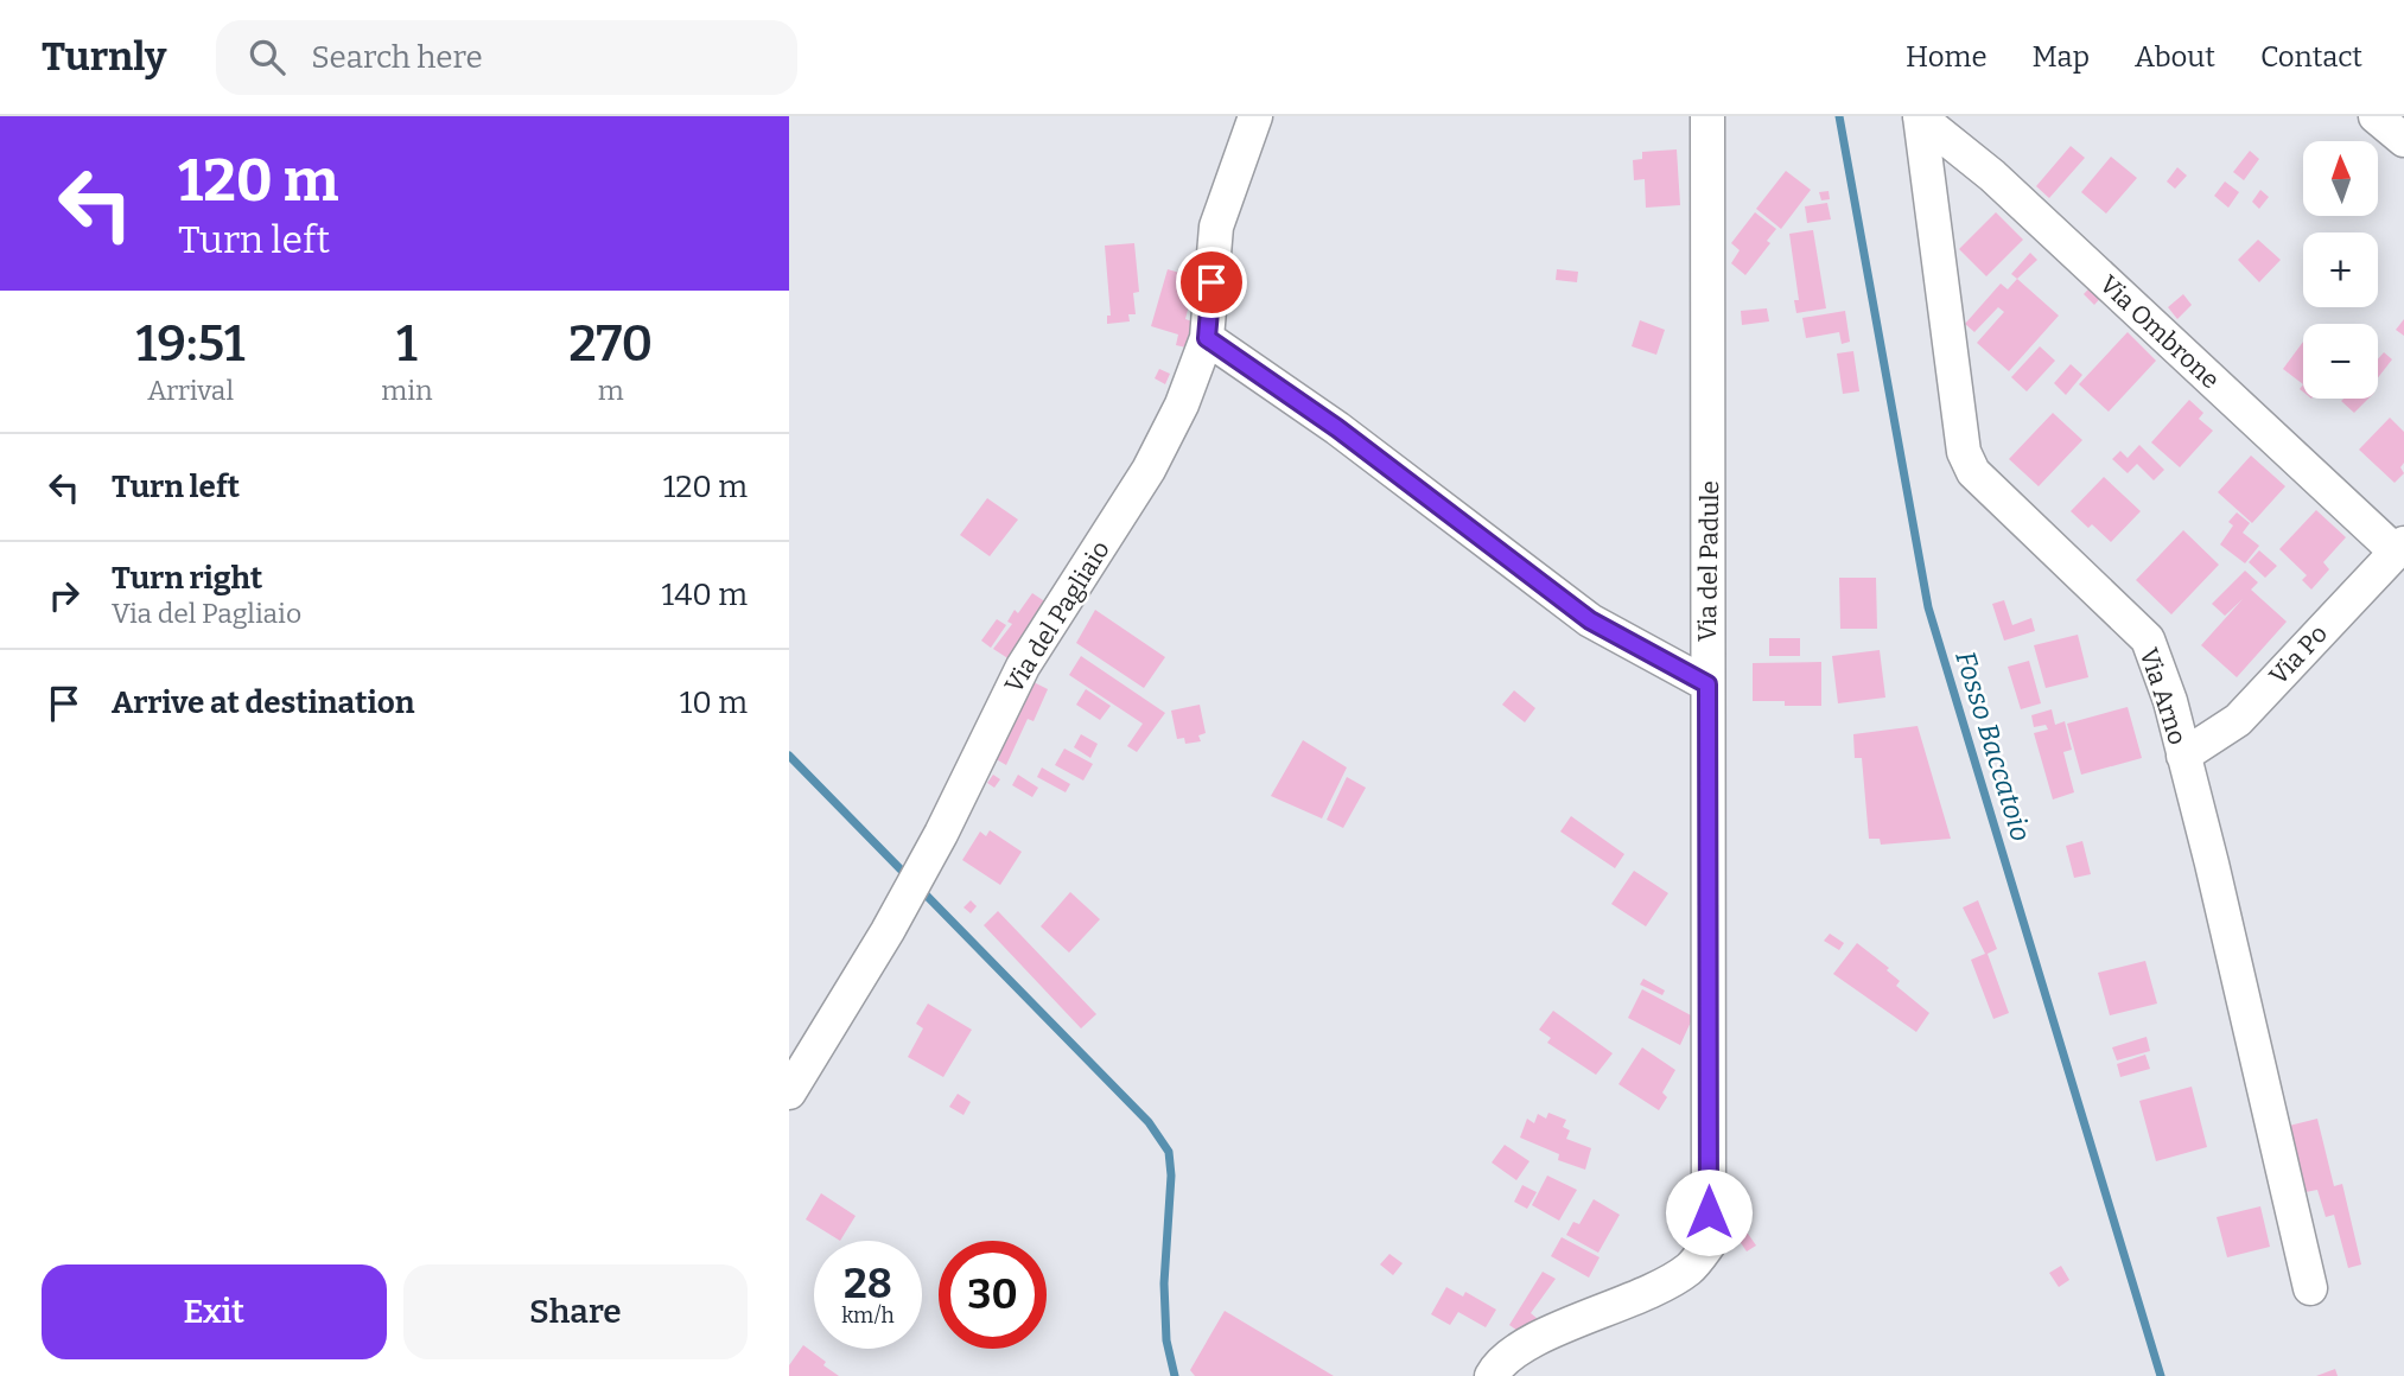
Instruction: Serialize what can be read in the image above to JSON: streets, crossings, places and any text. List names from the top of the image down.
{
  "streets": {
    "street": [
      "Via Ombrone",
      "Via del Padule",
      "Via del Pagliaio",
      "Via Po",
      "Via Arno"
    ]
  },
  "crossings": [
    ["Via Ombrone", "Via Po"],
    ["Via Ombrone", "Via Arno"],
    ["Via Po", "Via Arno"]
  ],
  "water": ["Fosso Baccatoio"],
  "north": "top",
  "page": {
    "header": "Turnly",
    "search": "Search here",
    "nav": [
      "Home",
      "Map",
      "About",
      "Contact"
    ],
    "turn": ["120 m", "Turn left"],
    "map_buttons": ["+", "−"],
    "eta": [
      "19:51",
      "Arrival",
      "1",
      "min",
      "270",
      "m"
    ],
    "list": [
      {
        "name": "Turn left",
        "value": "120 m"
      },
      {
        "name": "Turn right",
        "note": "Via del Pagliaio",
        "value": "140 m"
      },
      {
        "name": "Arrive at destination",
        "value": "10 m"
      }
    ],
    "speed": "28 km/h",
    "limit": "30",
    "buttons": ["Exit", "Share"]
  }
}
